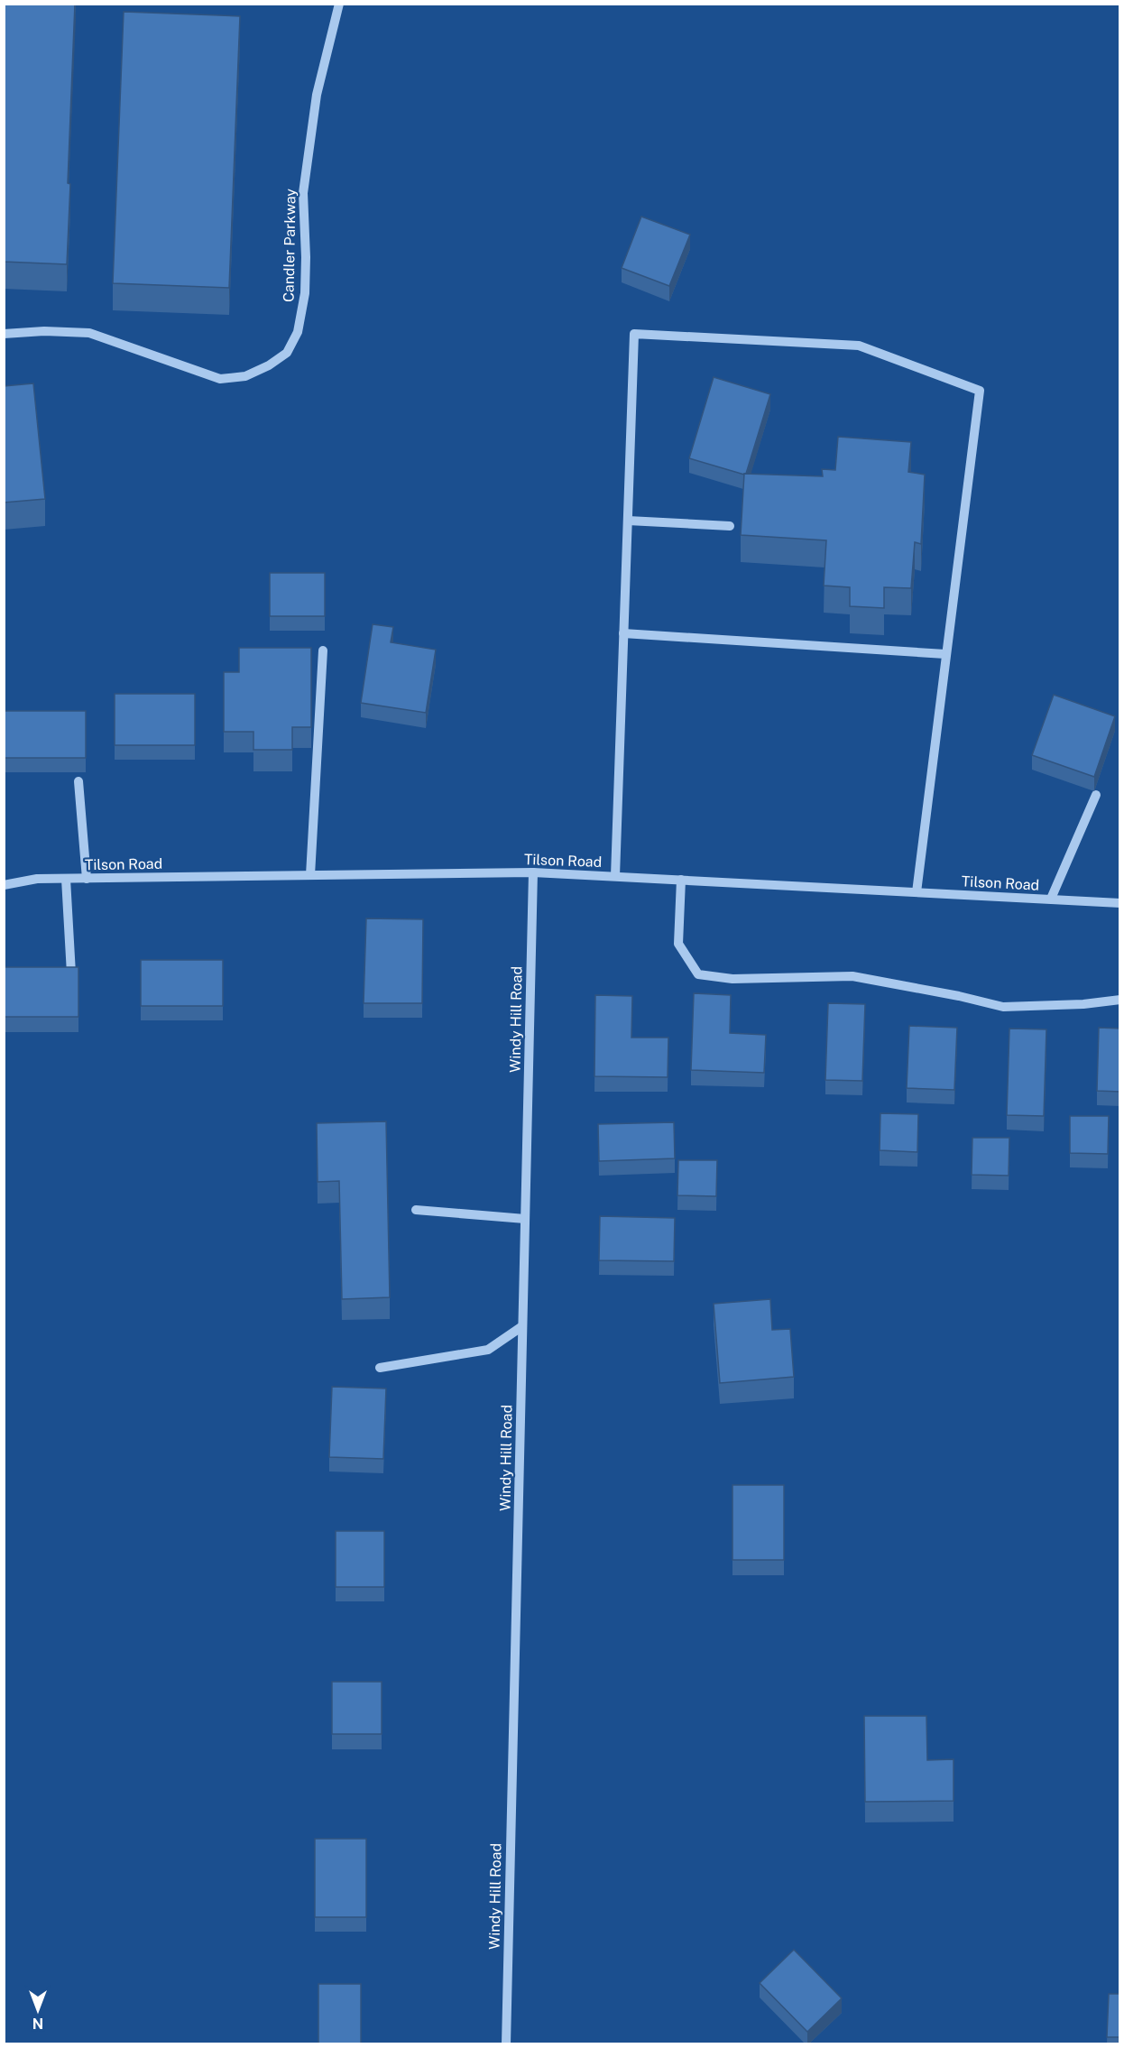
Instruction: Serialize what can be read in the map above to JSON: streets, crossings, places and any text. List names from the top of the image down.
{
  "streets": {
    "street": ["Candler Parkway", "Tilson Road", "Windy Hill Road"]
  },
  "crossings": [
    ["Tilson Road", "Windy Hill Road"]
  ],
  "north": "bottom"
}
